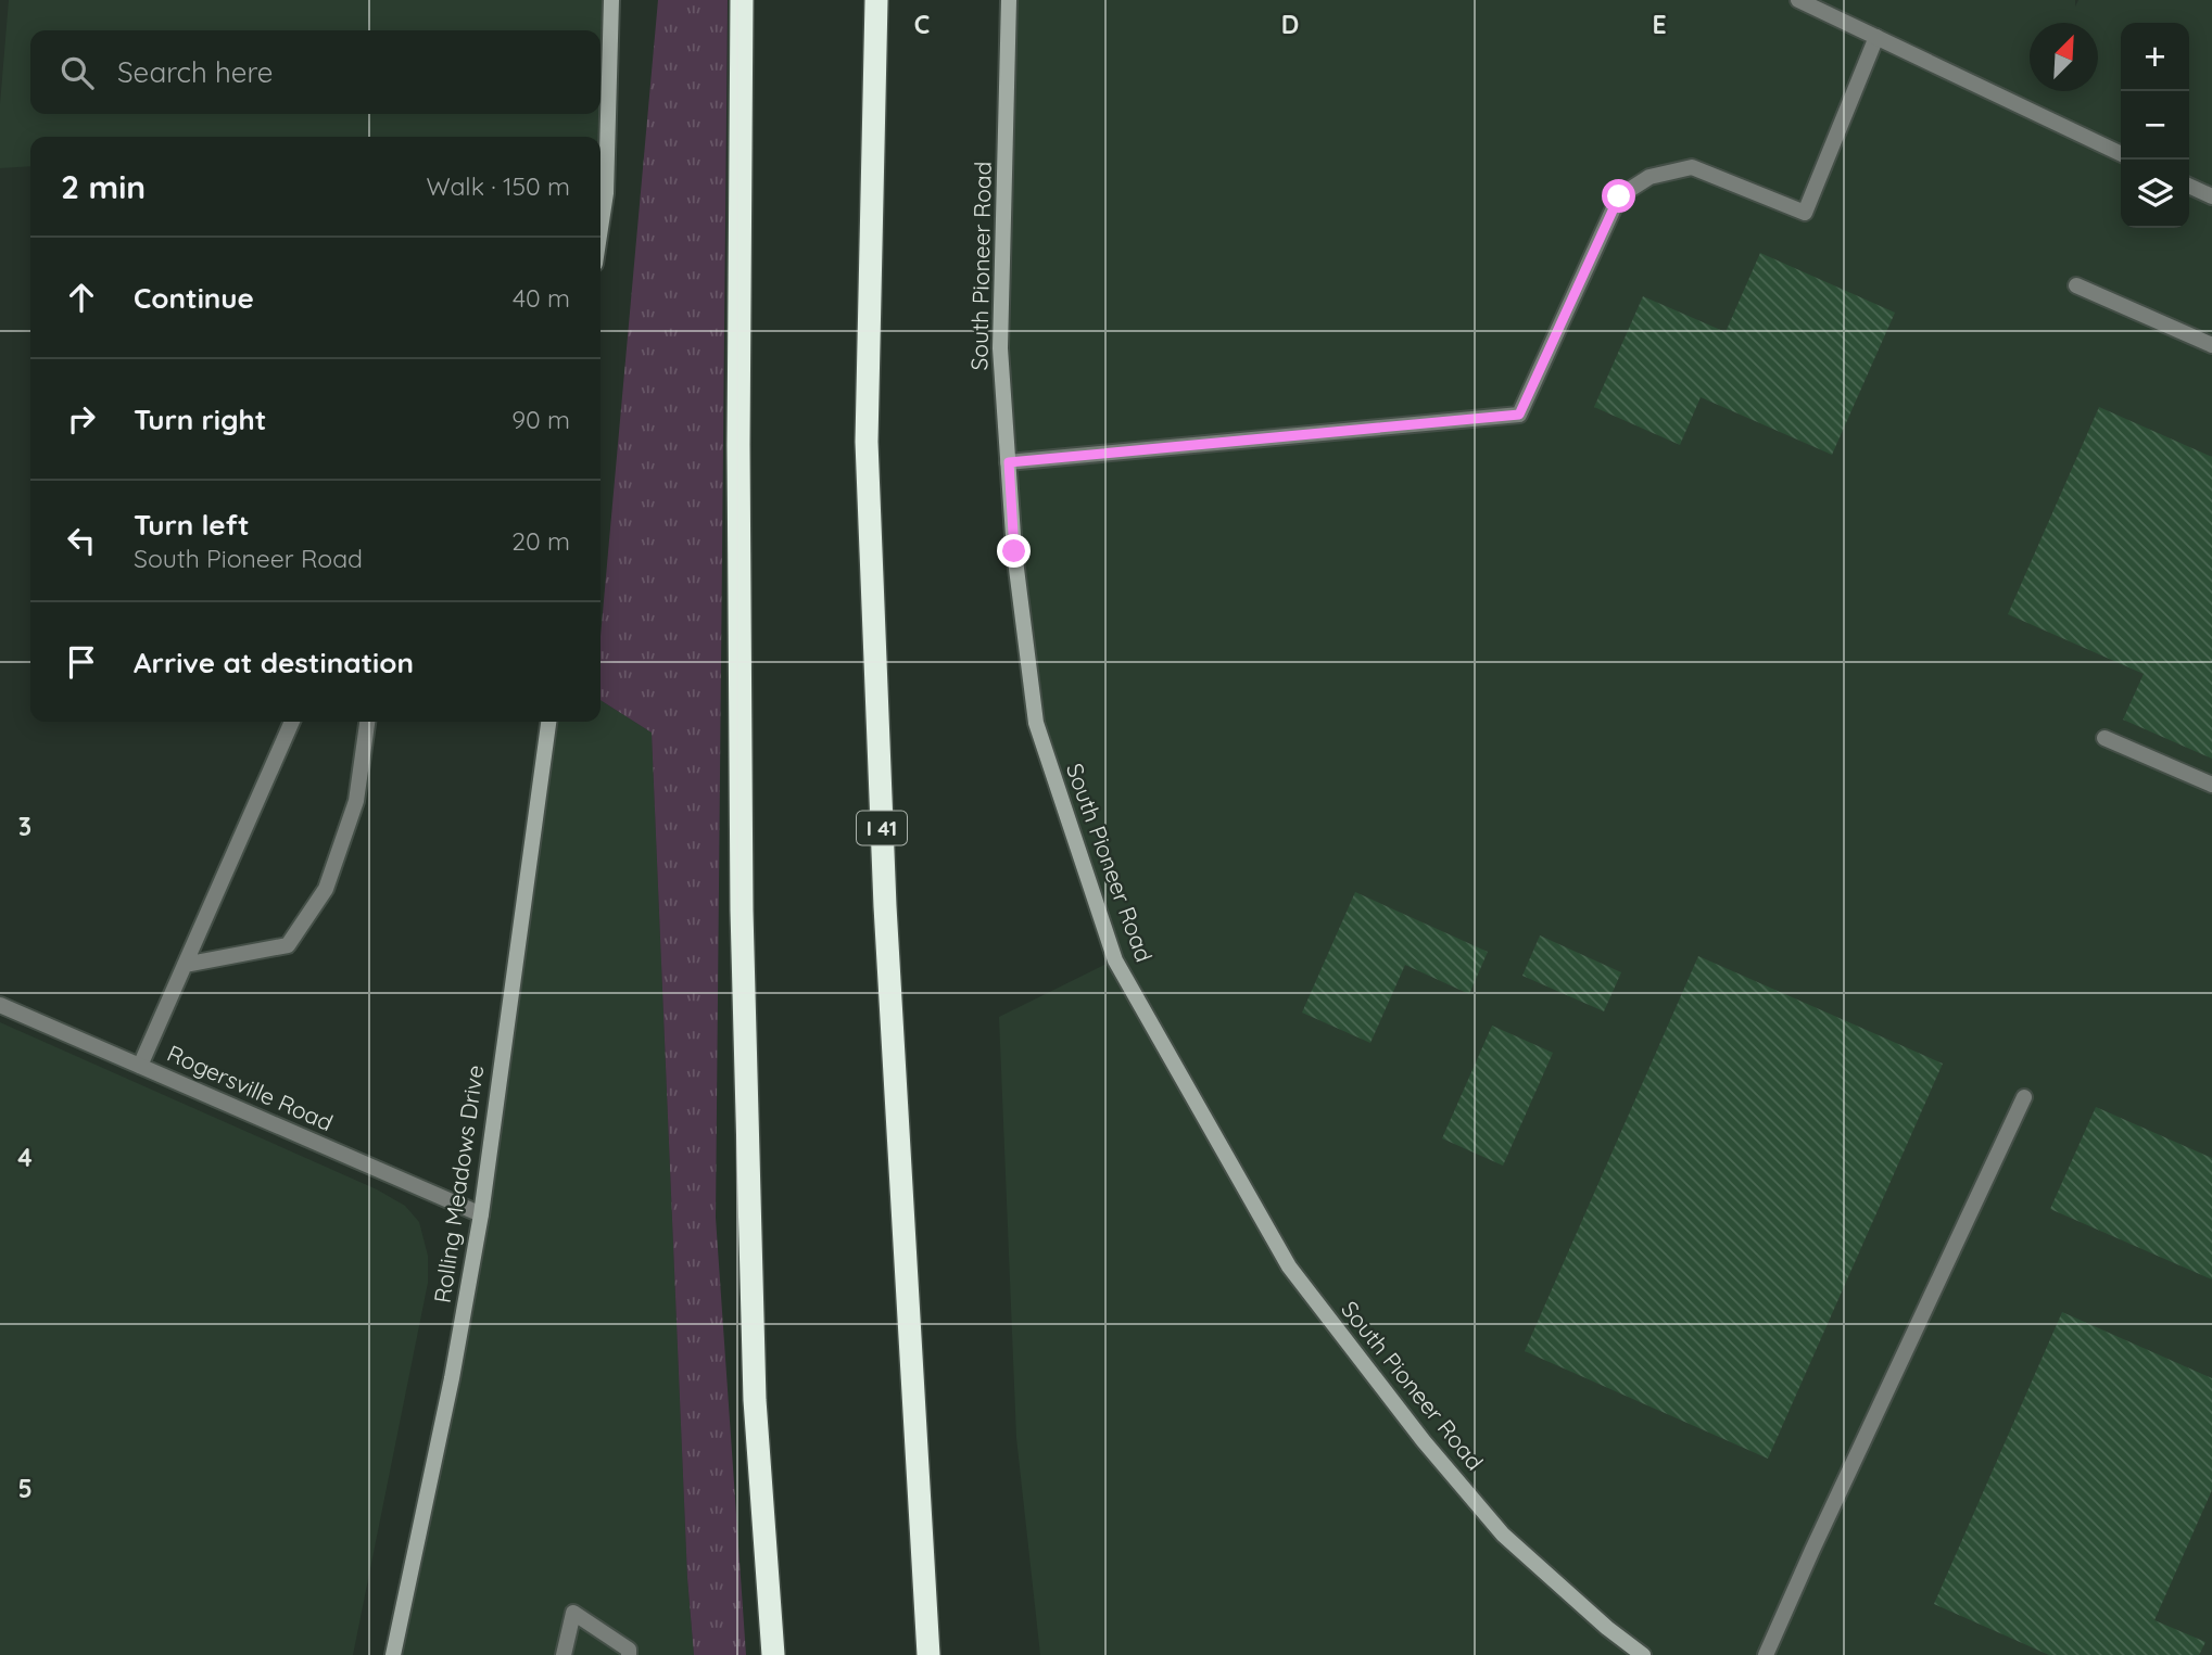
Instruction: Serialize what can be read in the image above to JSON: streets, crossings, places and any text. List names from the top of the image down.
{
  "streets": {
    "highway": ["I 41"],
    "main road": ["South Pioneer Road", "Rolling Meadows Drive"],
    "street": ["Rogersville Road"]
  },
  "crossings": [
    ["Rogersville Road", "Rolling Meadows Drive"]
  ],
  "north": "top right",
  "page": {
    "map_buttons": ["+", "−"],
    "search": "Search here",
    "heading": ["2 min", "Walk · 150 m"],
    "list": [
      ["Continue", "40 m"],
      ["Turn right", "90 m"],
      ["Turn left", "South Pioneer Road", "20 m"],
      "Arrive at destination"
    ]
  },
  "grid": {
    "columns": ["C", "D", "E"],
    "rows": ["3", "4", "5"]
  }
}
